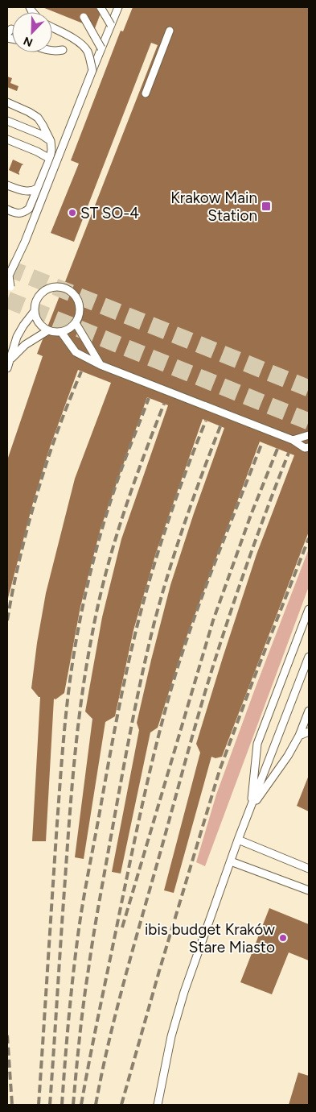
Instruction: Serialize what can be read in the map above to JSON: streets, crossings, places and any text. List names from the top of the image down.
{
  "places": {
    "transit": ["Krakow Main Station"],
    "other": ["ST SO-4", "ibis budget Kraków Stare Miasto"]
  },
  "north": "bottom left"
}
